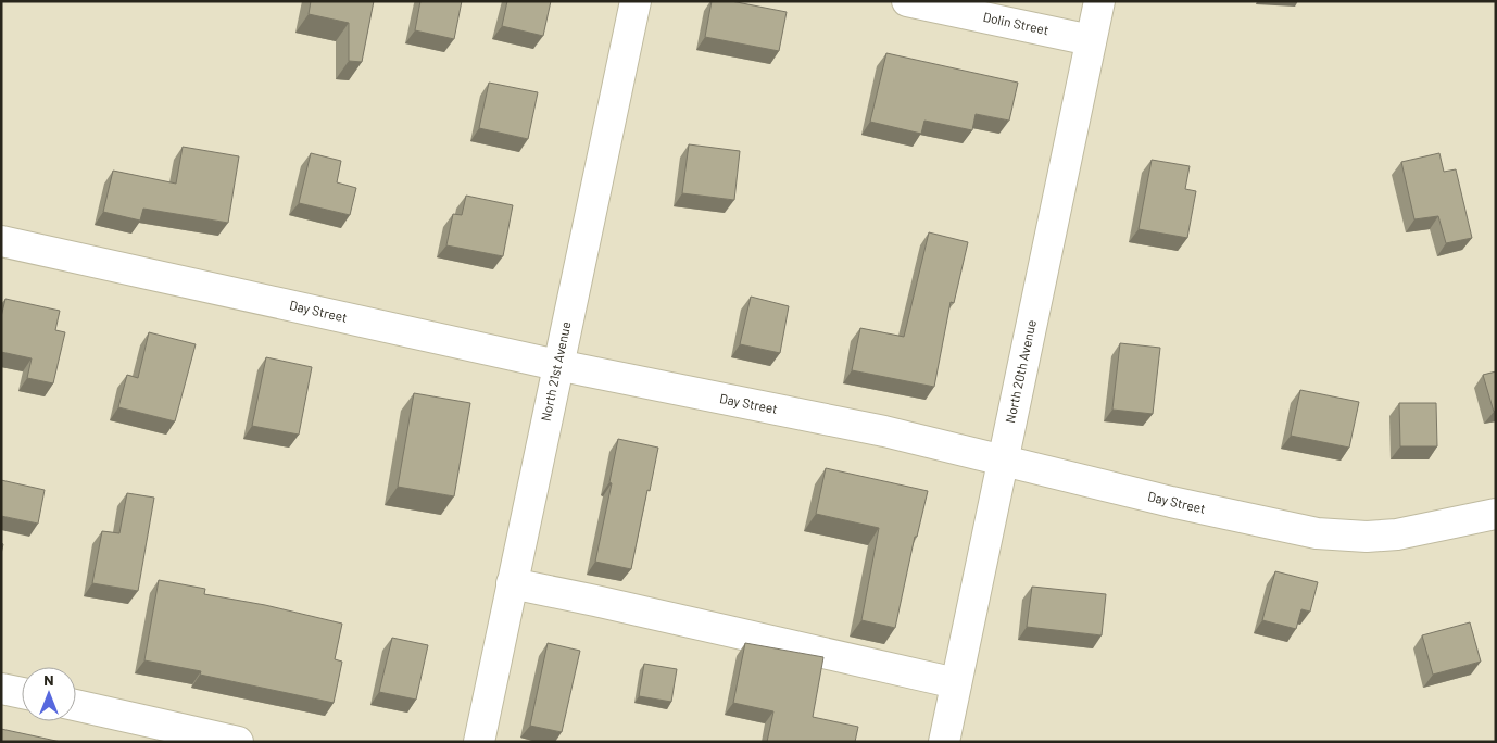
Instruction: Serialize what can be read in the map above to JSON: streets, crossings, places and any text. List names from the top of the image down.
{
  "streets": {
    "street": [
      "Dolin Street",
      "Day Street",
      "North 21st Avenue",
      "North 20th Avenue"
    ]
  },
  "crossings": [
    ["Dolin Street", "North 20th Avenue"],
    ["Day Street", "North 21st Avenue"],
    ["Day Street", "North 20th Avenue"]
  ],
  "north": "top"
}
